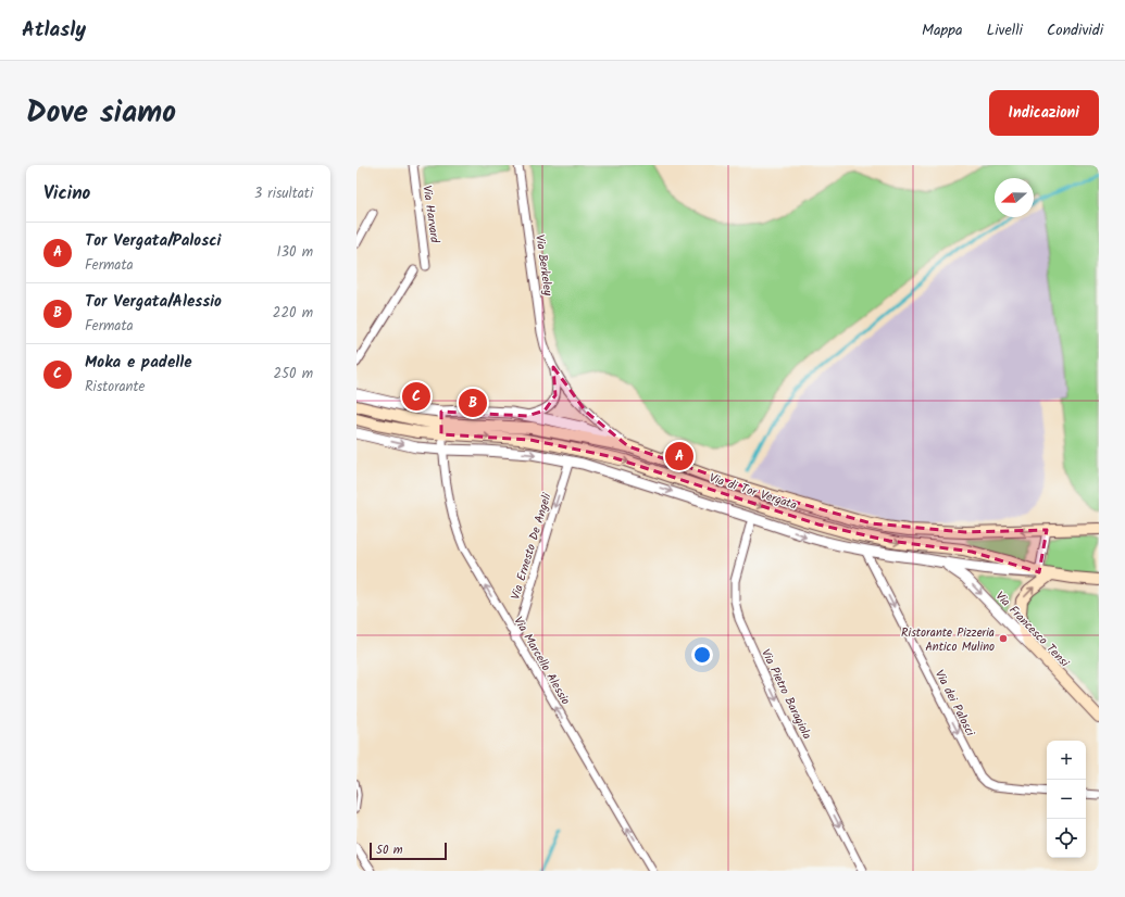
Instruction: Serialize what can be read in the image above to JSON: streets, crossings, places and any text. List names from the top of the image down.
{
  "streets": {
    "main road": ["Via di Tor Vergata", "Via Francesco Tensi"],
    "street": [
      "Via Harvard",
      "Via Berkeley",
      "Via Ernesto De Angeli",
      "Via Marcello Alessio",
      "Via Pietro Baragiola",
      "Via dei Palosci"
    ]
  },
  "crossings": [
    ["Via Berkeley", "Via di Tor Vergata"],
    ["Via di Tor Vergata", "Via Ernesto De Angeli"],
    ["Via di Tor Vergata", "Via Francesco Tensi"],
    ["Via di Tor Vergata", "Via Marcello Alessio"],
    ["Via di Tor Vergata", "Via Pietro Baragiola"],
    ["Via di Tor Vergata", "Via dei Palosci"],
    ["Via Ernesto De Angeli", "Via Marcello Alessio"]
  ],
  "one_way": [
    "Via Ernesto De Angeli",
    "Via Francesco Tensi",
    "Via Marcello Alessio",
    "Via Pietro Baragiola",
    "Via dei Palosci"
  ],
  "places": ["Ristorante Pizzeria Antico Mulino"],
  "scale_bar": "50 m",
  "north": "left",
  "page": {
    "header": "Atlasly",
    "nav": ["Mappa", "Livelli", "Condividi"],
    "title": "Dove siamo",
    "buttons": "Indicazioni",
    "heading": ["Vicino", "3 risultati"],
    "list": [
      {
        "mark": "A",
        "name": "Tor Vergata/Palosci",
        "note": "Fermata",
        "value": "130 m"
      },
      {
        "mark": "B",
        "name": "Tor Vergata/Alessio",
        "note": "Fermata",
        "value": "220 m"
      },
      {
        "mark": "C",
        "name": "Moka e padelle",
        "note": "Ristorante",
        "value": "250 m"
      }
    ],
    "pins": ["C", "B", "A"],
    "map_buttons": ["+", "−"],
    "scale": "50 m"
  }
}
